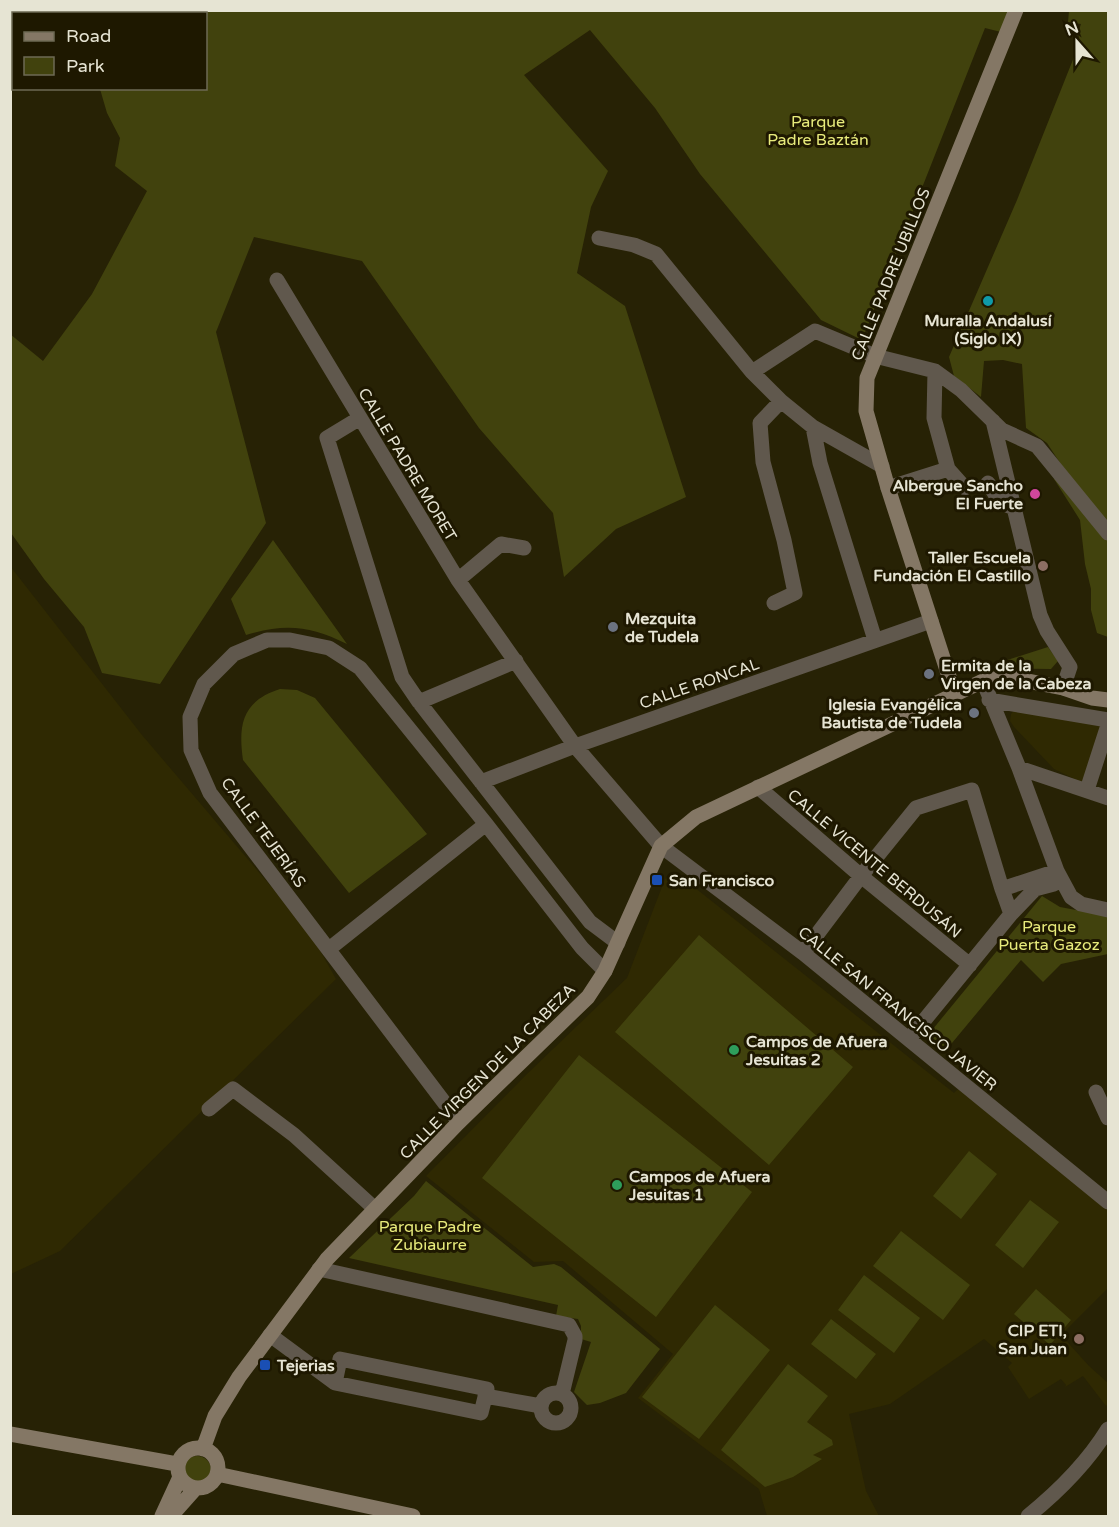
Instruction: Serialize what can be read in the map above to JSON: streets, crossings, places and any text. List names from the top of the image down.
{
  "streets": {
    "street": [
      "CALLE PADRE UBILLOS",
      "CALLE PADRE MORET",
      "CALLE RONCAL",
      "CALLE TEJERÍAS",
      "CALLE VICENTE BERDUSÁN",
      "CALLE SAN FRANCISCO JAVIER",
      "CALLE VIRGEN DE LA CABEZA"
    ]
  },
  "crossings": [
    ["CALLE PADRE UBILLOS", "CALLE RONCAL"],
    ["CALLE PADRE UBILLOS", "CALLE VIRGEN DE LA CABEZA"],
    ["CALLE PADRE MORET", "CALLE RONCAL"],
    ["CALLE PADRE MORET", "CALLE SAN FRANCISCO JAVIER"],
    ["CALLE PADRE MORET", "CALLE VIRGEN DE LA CABEZA"],
    ["CALLE TEJERÍAS", "CALLE VIRGEN DE LA CABEZA"],
    ["CALLE VICENTE BERDUSÁN", "CALLE VIRGEN DE LA CABEZA"],
    ["CALLE SAN FRANCISCO JAVIER", "CALLE VIRGEN DE LA CABEZA"]
  ],
  "parks": ["Parque Padre Baztán", "Parque Puerta Gazoz", "Parque Padre Zubiaurre"],
  "places": {
    "other": [
      "Muralla Andalusí (Siglo IX)",
      "Albergue Sancho El Fuerte",
      "Taller Escuela Fundación El Castillo",
      "Mezquita de Tudela",
      "Ermita de la Virgen de la Cabeza",
      "Iglesia Evangélica Bautista de Tudela",
      "Campos de Afuera Jesuitas 2",
      "Campos de Afuera Jesuitas 1",
      "CIP ETI, San Juan"
    ],
    "transit": ["San Francisco", "Tejerias"]
  },
  "legend": ["Road", "Park"],
  "north": "top"
}
